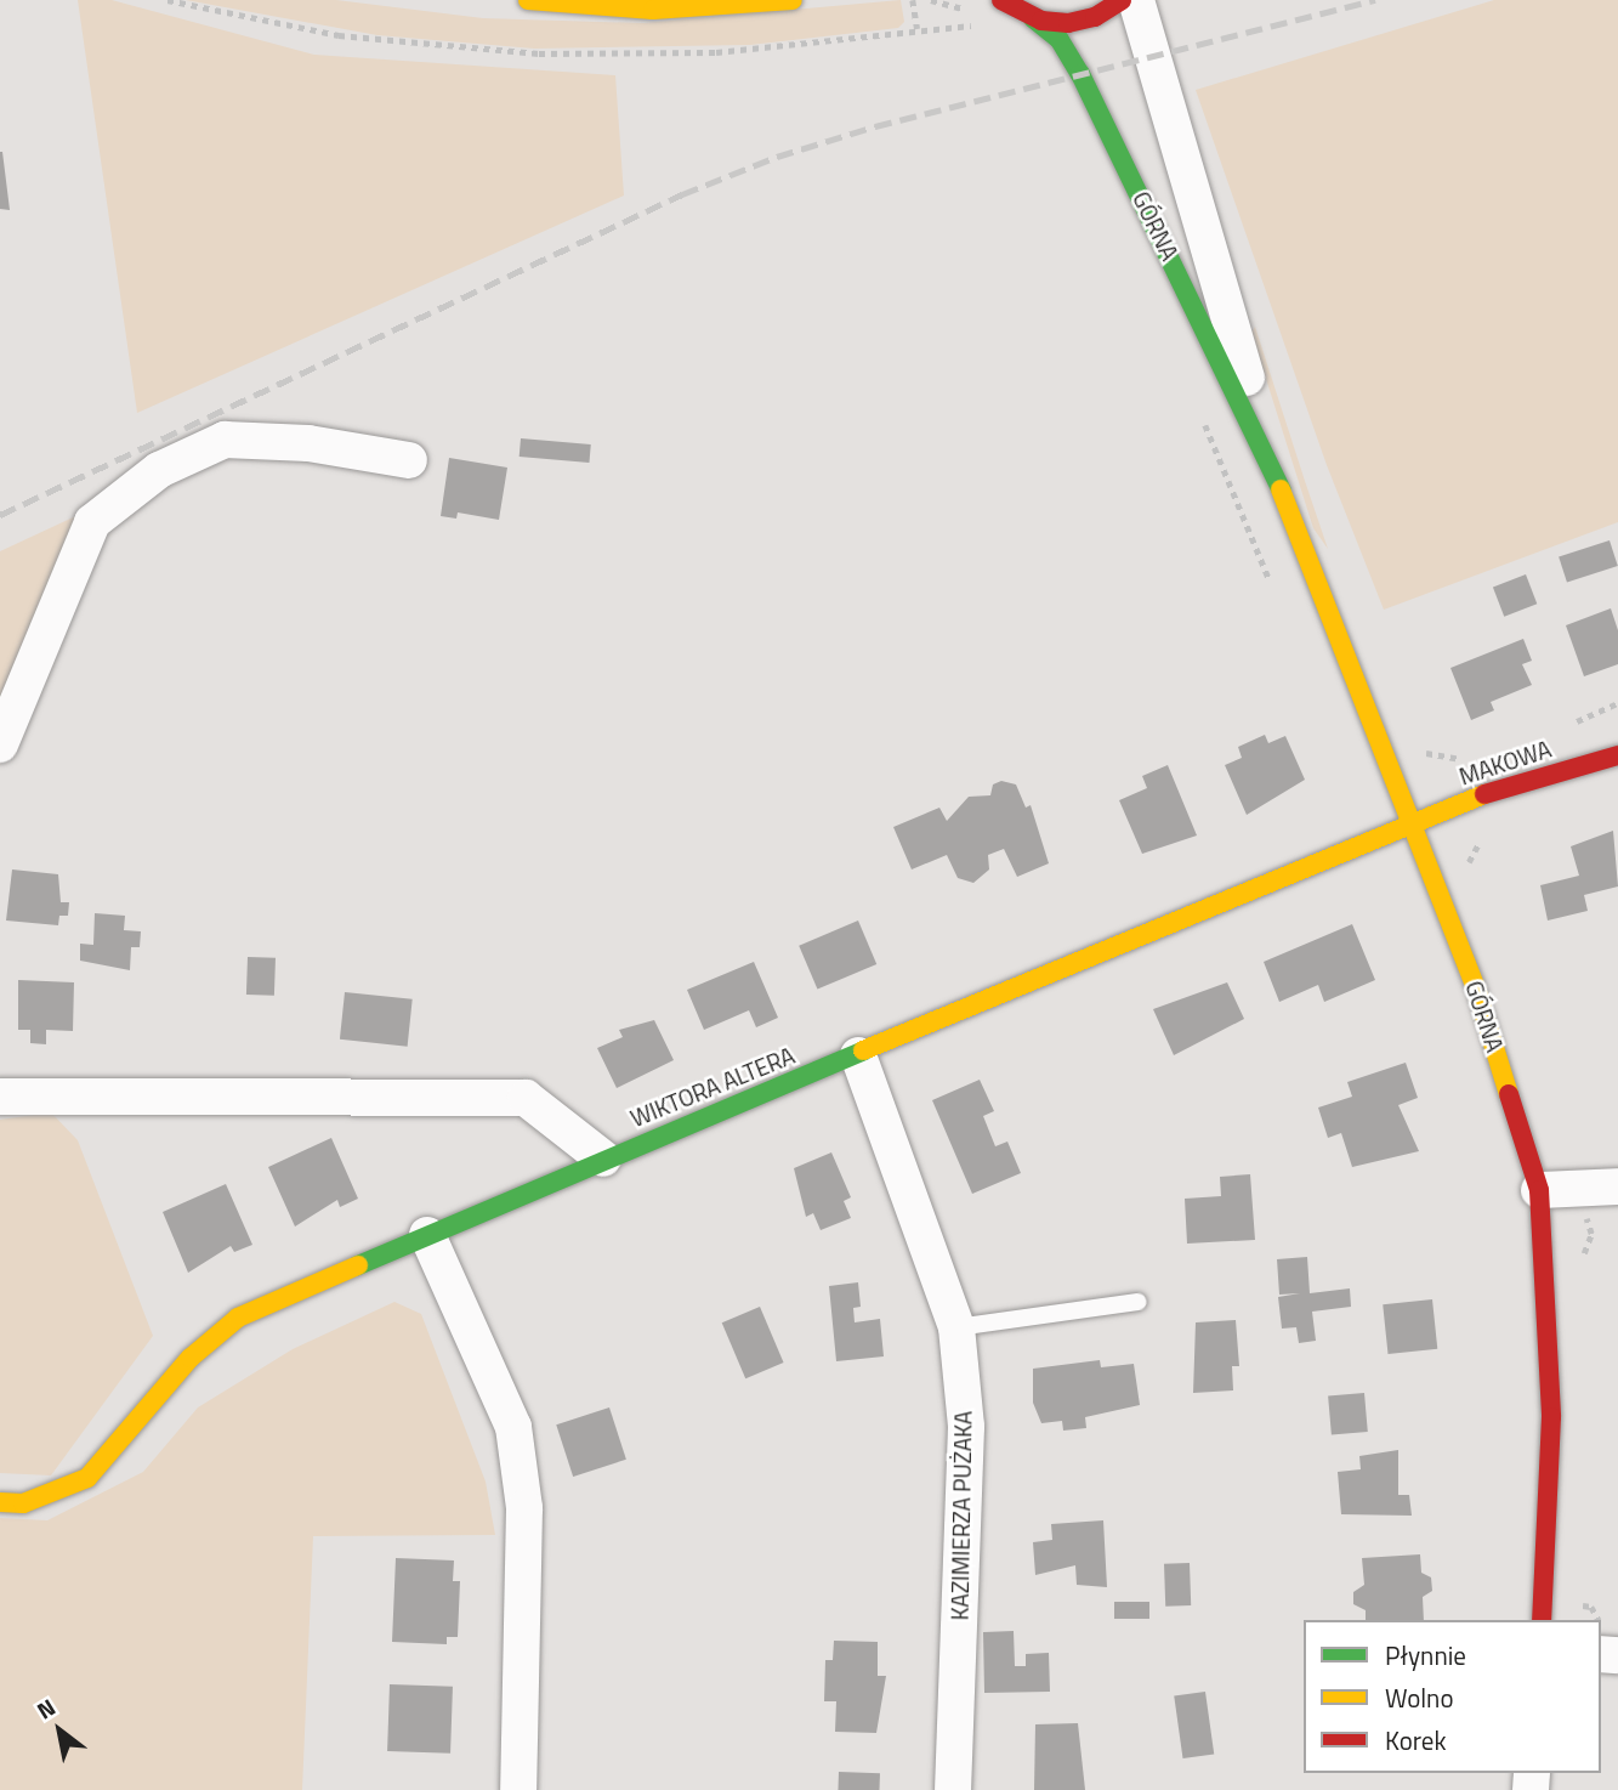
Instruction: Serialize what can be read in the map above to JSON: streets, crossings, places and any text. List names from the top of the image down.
{
  "streets": {
    "street": [
      "GÓRNA",
      "MAKOWA",
      "WIKTORA ALTERA",
      "KAZIMIERZA PUŻAKA"
    ]
  },
  "crossings": [
    ["GÓRNA", "MAKOWA"],
    ["GÓRNA", "WIKTORA ALTERA"],
    ["MAKOWA", "WIKTORA ALTERA"],
    ["WIKTORA ALTERA", "KAZIMIERZA PUŻAKA"]
  ],
  "legend": ["Płynnie", "Wolno", "Korek"],
  "north": "top left"
}
